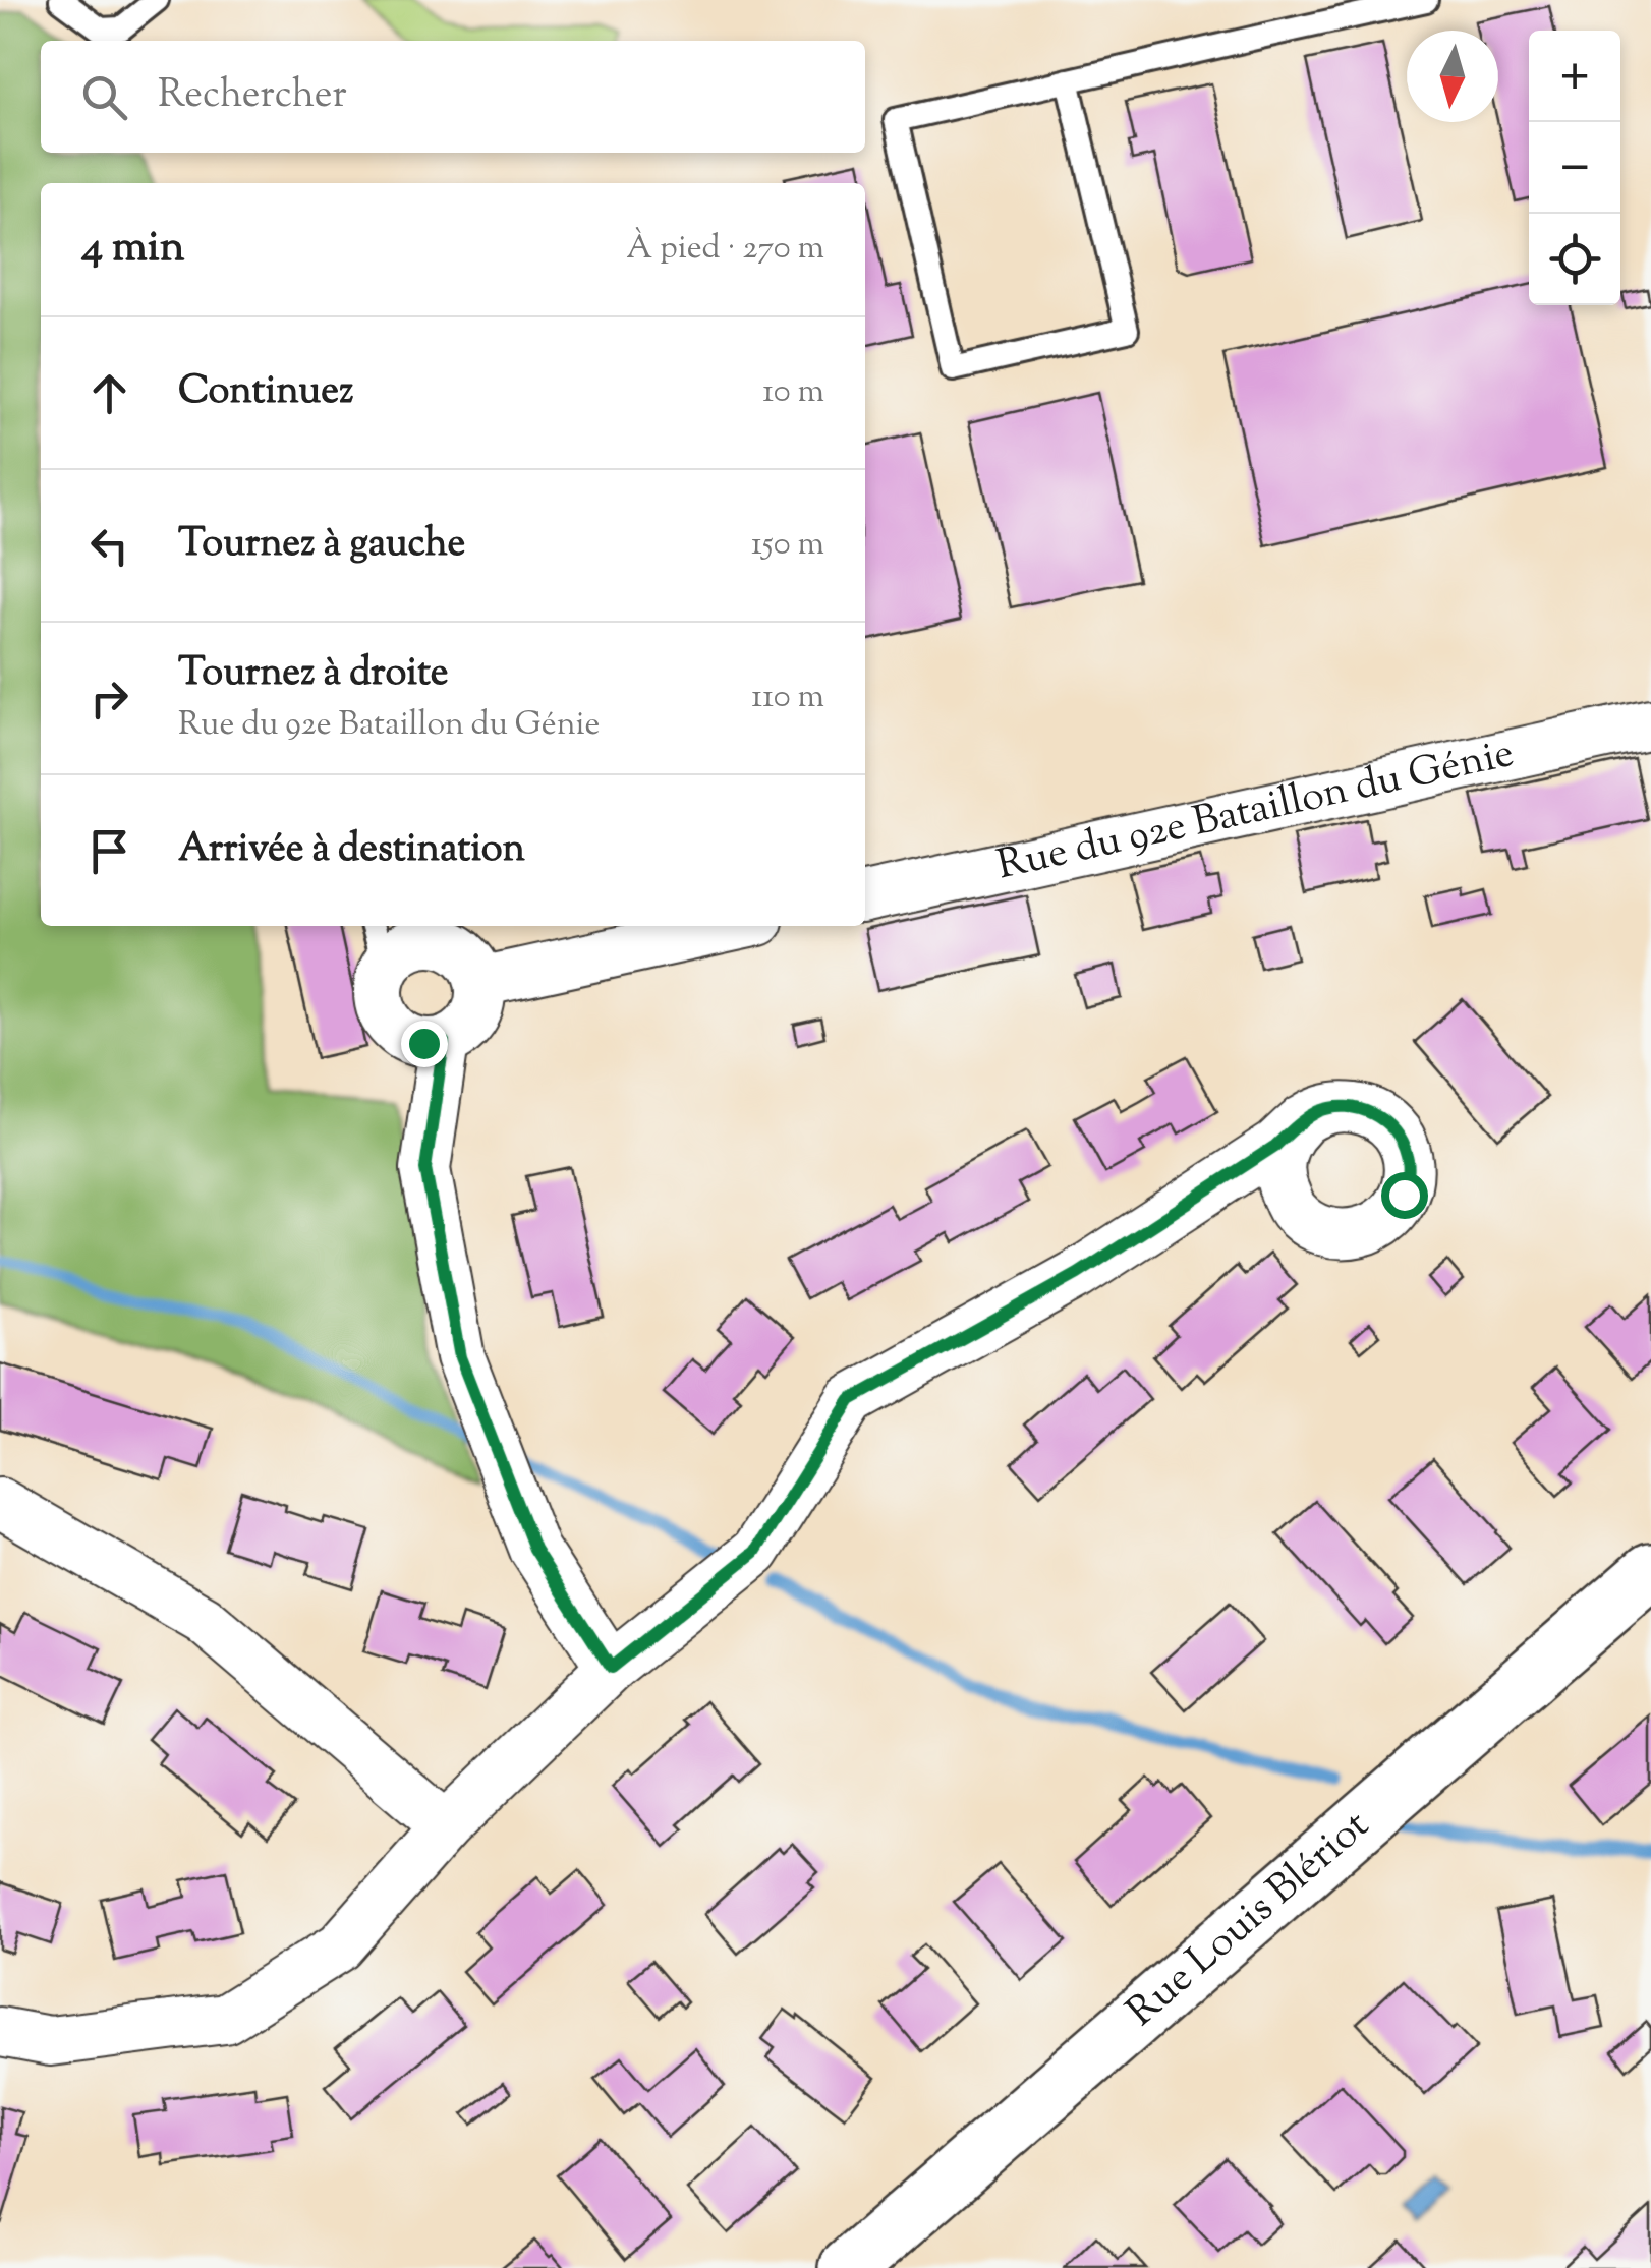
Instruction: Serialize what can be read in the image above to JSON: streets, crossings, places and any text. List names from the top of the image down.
{
  "streets": {
    "street": ["Rue du 92e Bataillon du Génie", "Rue Louis Blériot"]
  },
  "north": "bottom",
  "page": {
    "map_buttons": ["+", "−"],
    "search": "Rechercher",
    "heading": ["4 min", "À pied · 270 m"],
    "list": [
      ["Continuez", "10 m"],
      ["Tournez à gauche", "150 m"],
      ["Tournez à droite", "Rue du 92e Bataillon du Génie", "110 m"],
      "Arrivée à destination"
    ]
  }
}
